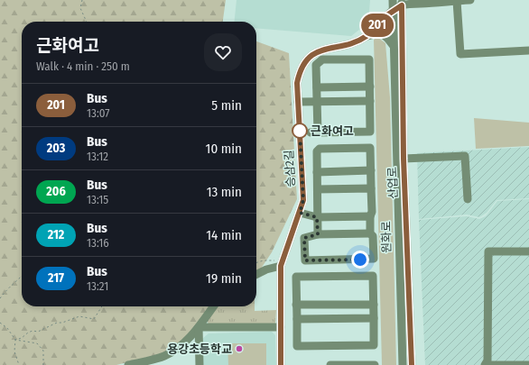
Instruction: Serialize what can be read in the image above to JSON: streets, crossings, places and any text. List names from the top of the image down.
{
  "streets": {
    "street": ["승삼2길", "산업로", "원화로"]
  },
  "crossings": [
    ["승삼2길", "산업로"],
    ["승삼2길", "원화로"]
  ],
  "places": ["근화여고", "용강초등학교"],
  "lines": ["bus line 201"],
  "page": {
    "on_map": "201",
    "heading": ["근화여고", "Walk · 4 min · 250 m"],
    "list": [
      {
        "mark": "201",
        "name": "Bus",
        "note": "13:07",
        "value": "5 min"
      },
      {
        "mark": "203",
        "name": "Bus",
        "note": "13:12",
        "value": "10 min"
      },
      {
        "mark": "206",
        "name": "Bus",
        "note": "13:15",
        "value": "13 min"
      },
      {
        "mark": "212",
        "name": "Bus",
        "note": "13:16",
        "value": "14 min"
      },
      {
        "mark": "217",
        "name": "Bus",
        "note": "13:21",
        "value": "19 min"
      }
    ]
  }
}
